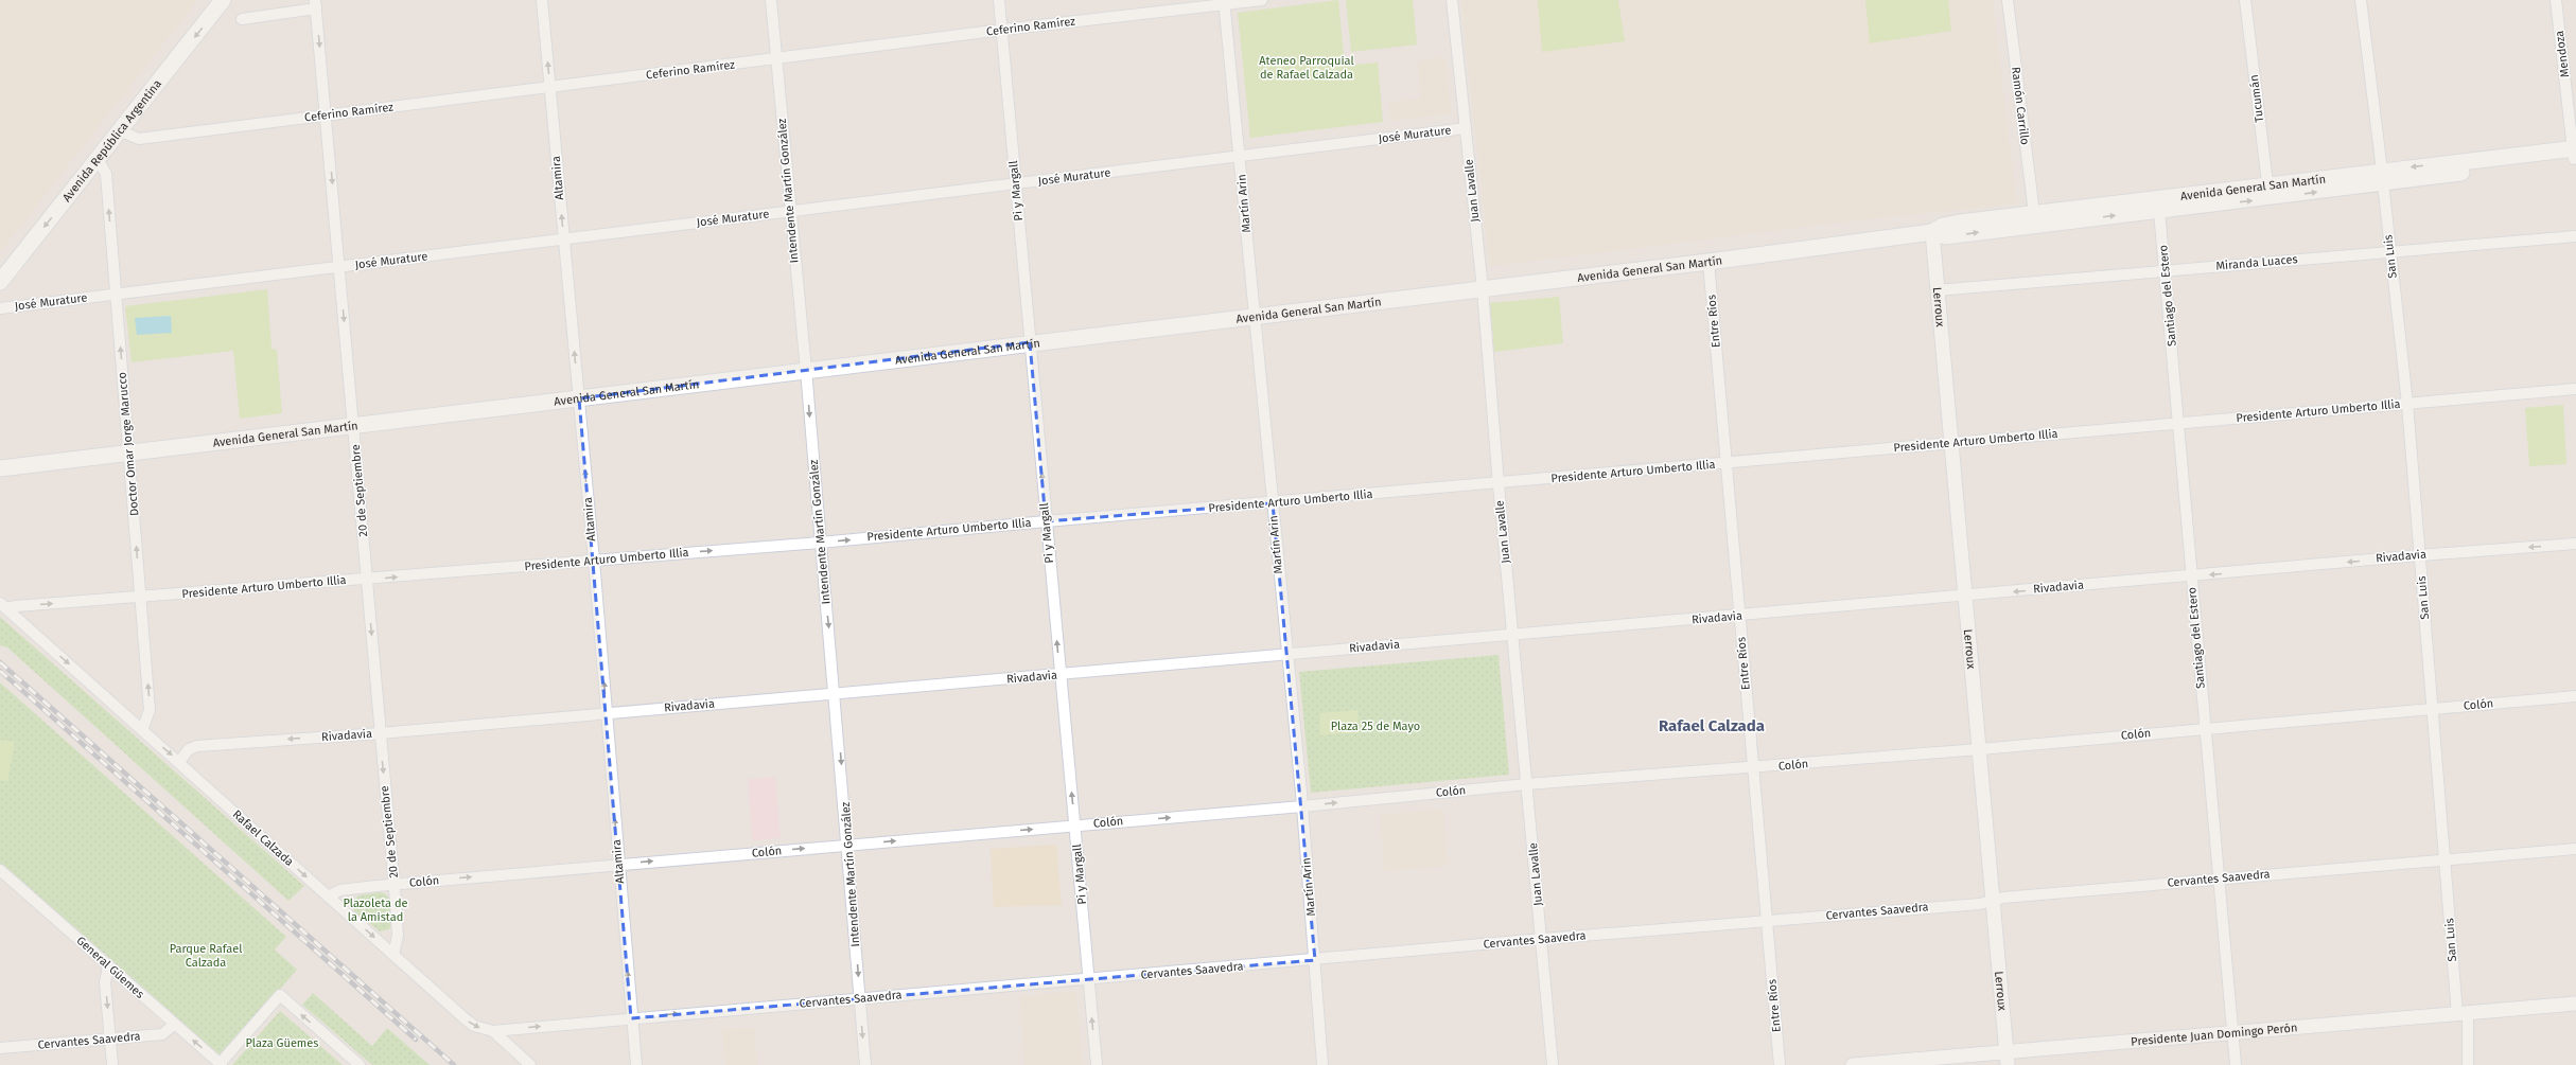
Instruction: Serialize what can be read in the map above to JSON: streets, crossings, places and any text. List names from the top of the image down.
{
  "streets": {
    "main road": ["Avenida República Argentina", "Avenida General San Martín"],
    "street": [
      "Ceferino Ramírez",
      "Mendoza",
      "Tucumán",
      "Ramón Carrillo",
      "José Murature",
      "Altamira",
      "Intendente Martín González",
      "Pi y Margall",
      "Juan Lavalle",
      "Martín Arin",
      "San Luis",
      "Miranda Luaces",
      "Santiago del Estero",
      "Lerroux",
      "Entre Ríos",
      "Presidente Arturo Umberto Illia",
      "Doctor Omar Jorge Marucco",
      "20 de Septiembre",
      "Rivadavia",
      "Colón",
      "Rafael Calzada",
      "Cervantes Saavedra",
      "General Güemes",
      "Presidente Juan Domingo Perón"
    ]
  },
  "crossings": [
    ["Ceferino Ramírez", "Avenida República Argentina"],
    ["Ceferino Ramírez", "Altamira"],
    ["Ceferino Ramírez", "Intendente Martín González"],
    ["Ceferino Ramírez", "Pi y Margall"],
    ["Ceferino Ramírez", "Martín Arin"],
    ["Ceferino Ramírez", "20 de Septiembre"],
    ["Mendoza", "Avenida General San Martín"],
    ["Tucumán", "Avenida General San Martín"],
    ["Ramón Carrillo", "Avenida General San Martín"],
    ["José Murature", "Altamira"],
    ["José Murature", "Intendente Martín González"],
    ["José Murature", "Pi y Margall"],
    ["José Murature", "Juan Lavalle"],
    ["José Murature", "Martín Arin"],
    ["José Murature", "Doctor Omar Jorge Marucco"],
    ["José Murature", "20 de Septiembre"],
    ["Avenida República Argentina", "Doctor Omar Jorge Marucco"],
    ["Altamira", "Avenida General San Martín"],
    ["Altamira", "Presidente Arturo Umberto Illia"],
    ["Altamira", "Rivadavia"],
    ["Altamira", "Colón"],
    ["Altamira", "Cervantes Saavedra"],
    ["Avenida General San Martín", "Intendente Martín González"],
    ["Avenida General San Martín", "Pi y Margall"],
    ["Avenida General San Martín", "Juan Lavalle"],
    ["Avenida General San Martín", "Martín Arin"],
    ["Avenida General San Martín", "San Luis"],
    ["Avenida General San Martín", "Santiago del Estero"],
    ["Avenida General San Martín", "Lerroux"],
    ["Avenida General San Martín", "Entre Ríos"],
    ["Avenida General San Martín", "Doctor Omar Jorge Marucco"],
    ["Avenida General San Martín", "20 de Septiembre"],
    ["Intendente Martín González", "Presidente Arturo Umberto Illia"],
    ["Intendente Martín González", "Rivadavia"],
    ["Intendente Martín González", "Colón"],
    ["Intendente Martín González", "Cervantes Saavedra"],
    ["Pi y Margall", "Presidente Arturo Umberto Illia"],
    ["Pi y Margall", "Rivadavia"],
    ["Pi y Margall", "Colón"],
    ["Pi y Margall", "Cervantes Saavedra"],
    ["Juan Lavalle", "Presidente Arturo Umberto Illia"],
    ["Juan Lavalle", "Rivadavia"],
    ["Juan Lavalle", "Colón"],
    ["Juan Lavalle", "Cervantes Saavedra"],
    ["Martín Arin", "Presidente Arturo Umberto Illia"],
    ["Martín Arin", "Rivadavia"],
    ["Martín Arin", "Colón"],
    ["Martín Arin", "Cervantes Saavedra"],
    ["San Luis", "Miranda Luaces"],
    ["San Luis", "Presidente Arturo Umberto Illia"],
    ["San Luis", "Rivadavia"],
    ["San Luis", "Colón"],
    ["San Luis", "Cervantes Saavedra"],
    ["San Luis", "Presidente Juan Domingo Perón"],
    ["Miranda Luaces", "Santiago del Estero"],
    ["Miranda Luaces", "Lerroux"],
    ["Santiago del Estero", "Presidente Arturo Umberto Illia"],
    ["Santiago del Estero", "Rivadavia"],
    ["Santiago del Estero", "Colón"],
    ["Santiago del Estero", "Cervantes Saavedra"],
    ["Santiago del Estero", "Presidente Juan Domingo Perón"],
    ["Lerroux", "Presidente Arturo Umberto Illia"],
    ["Lerroux", "Rivadavia"],
    ["Lerroux", "Colón"],
    ["Lerroux", "Cervantes Saavedra"],
    ["Lerroux", "Presidente Juan Domingo Perón"],
    ["Entre Ríos", "Presidente Arturo Umberto Illia"],
    ["Entre Ríos", "Rivadavia"],
    ["Entre Ríos", "Colón"],
    ["Entre Ríos", "Cervantes Saavedra"],
    ["Presidente Arturo Umberto Illia", "Doctor Omar Jorge Marucco"],
    ["Presidente Arturo Umberto Illia", "20 de Septiembre"],
    ["Presidente Arturo Umberto Illia", "Rafael Calzada"],
    ["Doctor Omar Jorge Marucco", "Rafael Calzada"],
    ["20 de Septiembre", "Rivadavia"],
    ["20 de Septiembre", "Colón"],
    ["20 de Septiembre", "Rafael Calzada"],
    ["Rivadavia", "Rafael Calzada"],
    ["Colón", "Rafael Calzada"],
    ["Rafael Calzada", "Cervantes Saavedra"],
    ["Cervantes Saavedra", "General Güemes"]
  ],
  "one_way": [
    "Avenida República Argentina",
    "Altamira",
    "Intendente Martín González",
    "Pi y Margall",
    "Doctor Omar Jorge Marucco",
    "20 de Septiembre",
    "Colón",
    "Rafael Calzada"
  ],
  "districts": ["Rafael Calzada"],
  "parks": [
    "Ateneo Parroquial de Rafael Calzada",
    "Plaza 25 de Mayo",
    "Plazoleta de la Amistad",
    "Parque Rafael Calzada",
    "Plaza Güemes"
  ]
}
